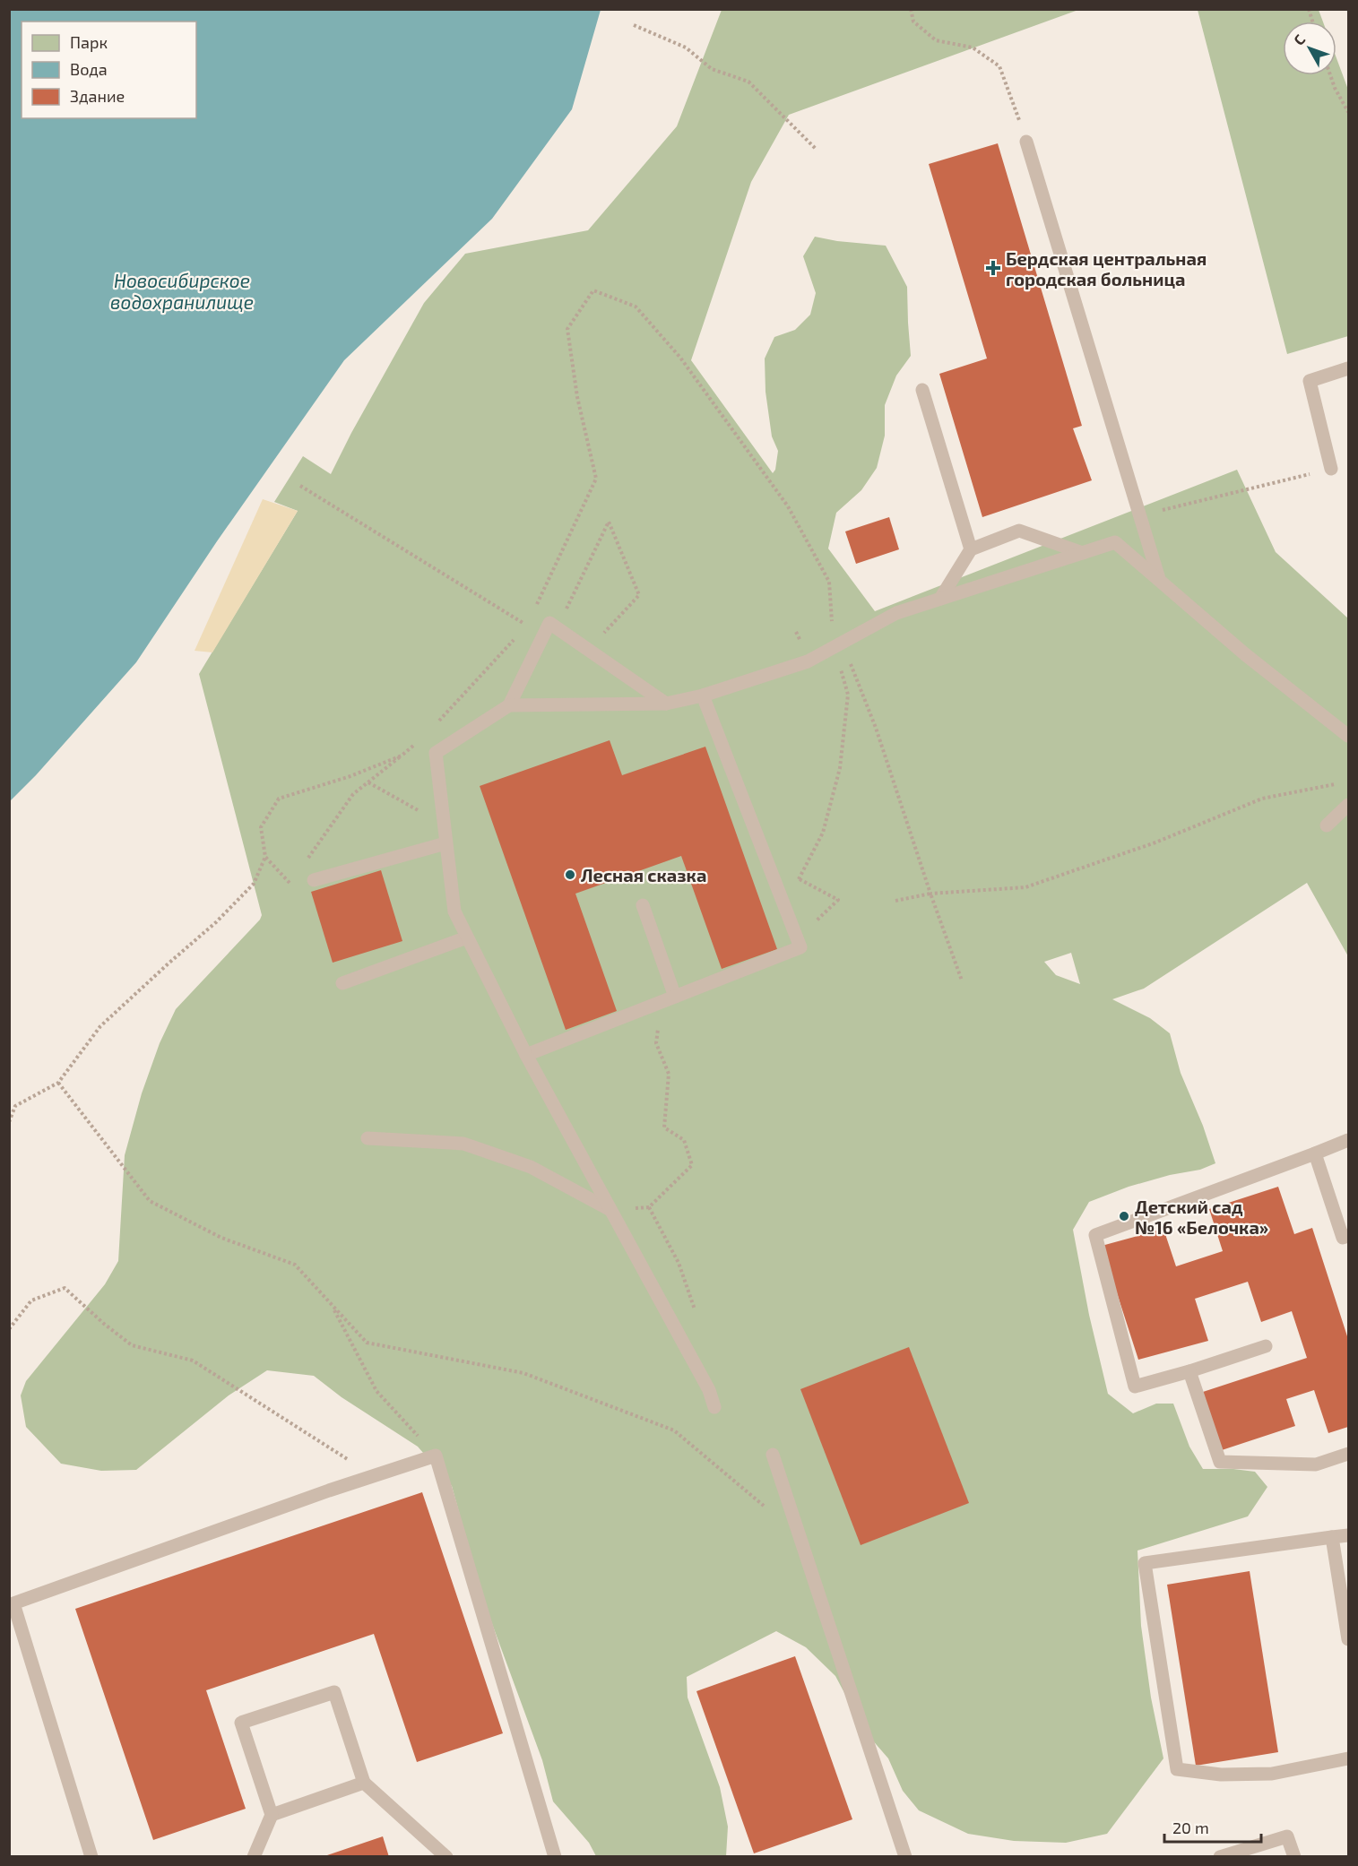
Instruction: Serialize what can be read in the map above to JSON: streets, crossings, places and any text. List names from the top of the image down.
{
  "water": ["Новосибирское водохранилище"],
  "places": {
    "health": ["Бердская центральная городская больница"],
    "other": ["Лесная сказка", "Детский сад №16 «Белочка»"]
  },
  "legend": ["Парк", "Вода", "Здание"],
  "scale_bar": "20 m",
  "north": "top left"
}
